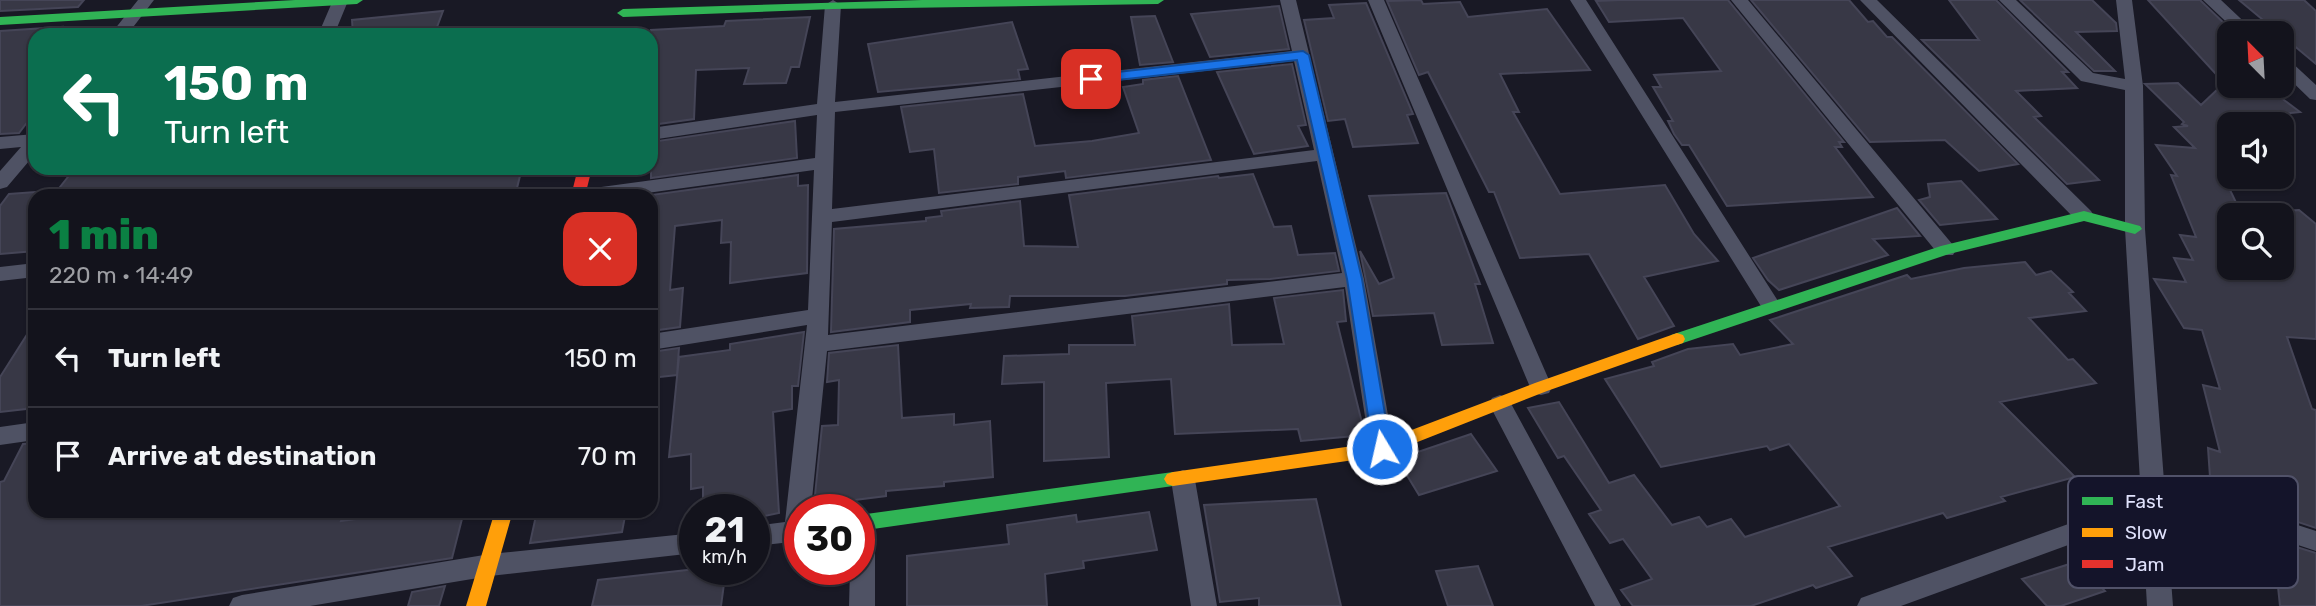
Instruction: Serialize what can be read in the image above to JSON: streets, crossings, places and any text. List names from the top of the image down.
{
  "legend": ["Fast", "Slow", "Jam"],
  "north": "top left",
  "page": {
    "turn": ["150 m", "Turn left"],
    "heading": ["1 min", "220 m · 14:49"],
    "list": [
      {
        "name": "Turn left",
        "value": "150 m"
      },
      {
        "name": "Arrive at destination",
        "value": "70 m"
      }
    ],
    "speed": "21 km/h",
    "limit": "30"
  }
}
